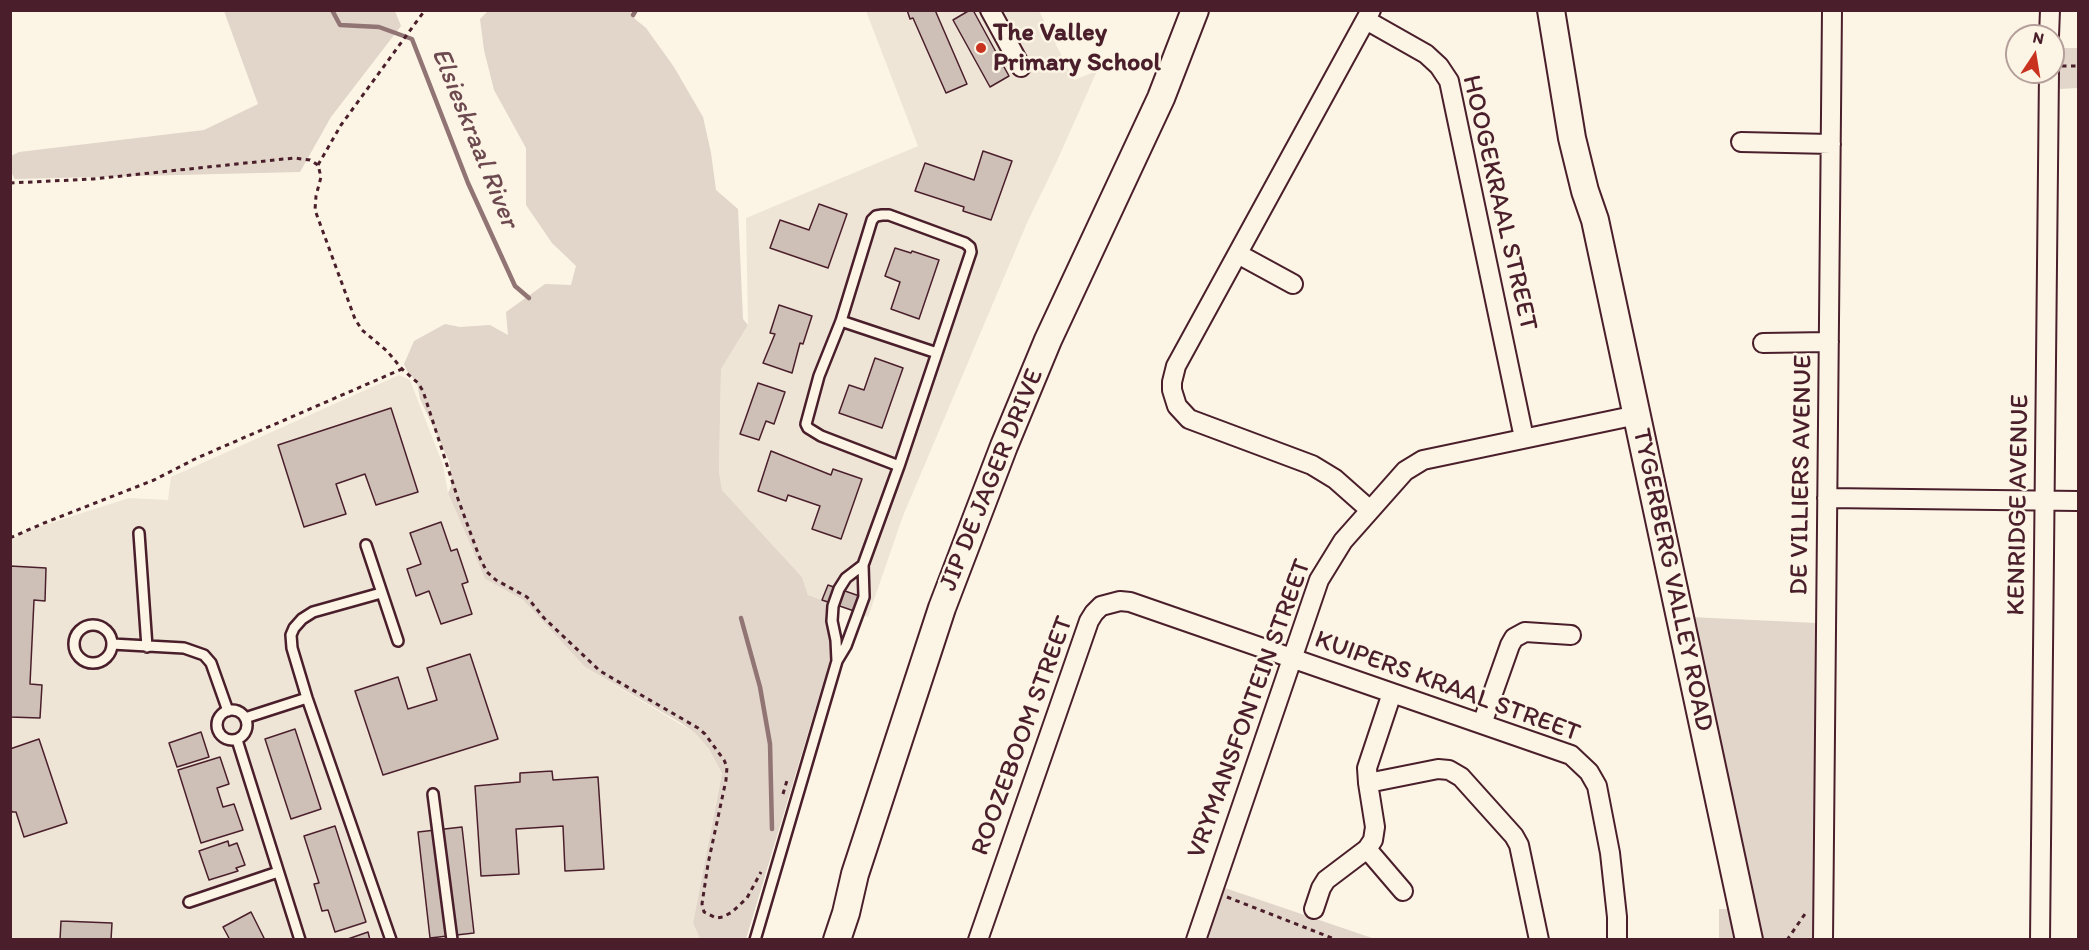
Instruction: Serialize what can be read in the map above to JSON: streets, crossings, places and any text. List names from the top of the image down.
{
  "streets": {
    "main road": ["JIP DE JAGER DRIVE", "TYGERBERG VALLEY ROAD"],
    "street": [
      "HOOGEKRAAL STREET",
      "DE VILLIERS AVENUE",
      "KENRIDGE AVENUE",
      "KUIPERS KRAAL STREET",
      "VRYMANSFONTEIN STREET",
      "ROOZEBOOM STREET"
    ]
  },
  "crossings": [
    ["HOOGEKRAAL STREET", "VRYMANSFONTEIN STREET"],
    ["TYGERBERG VALLEY ROAD", "VRYMANSFONTEIN STREET"],
    ["KUIPERS KRAAL STREET", "VRYMANSFONTEIN STREET"],
    ["KUIPERS KRAAL STREET", "ROOZEBOOM STREET"],
    ["VRYMANSFONTEIN STREET", "ROOZEBOOM STREET"]
  ],
  "water": ["Elsieskraal River"],
  "places": ["The Valley Primary School"],
  "north": "top"
}
